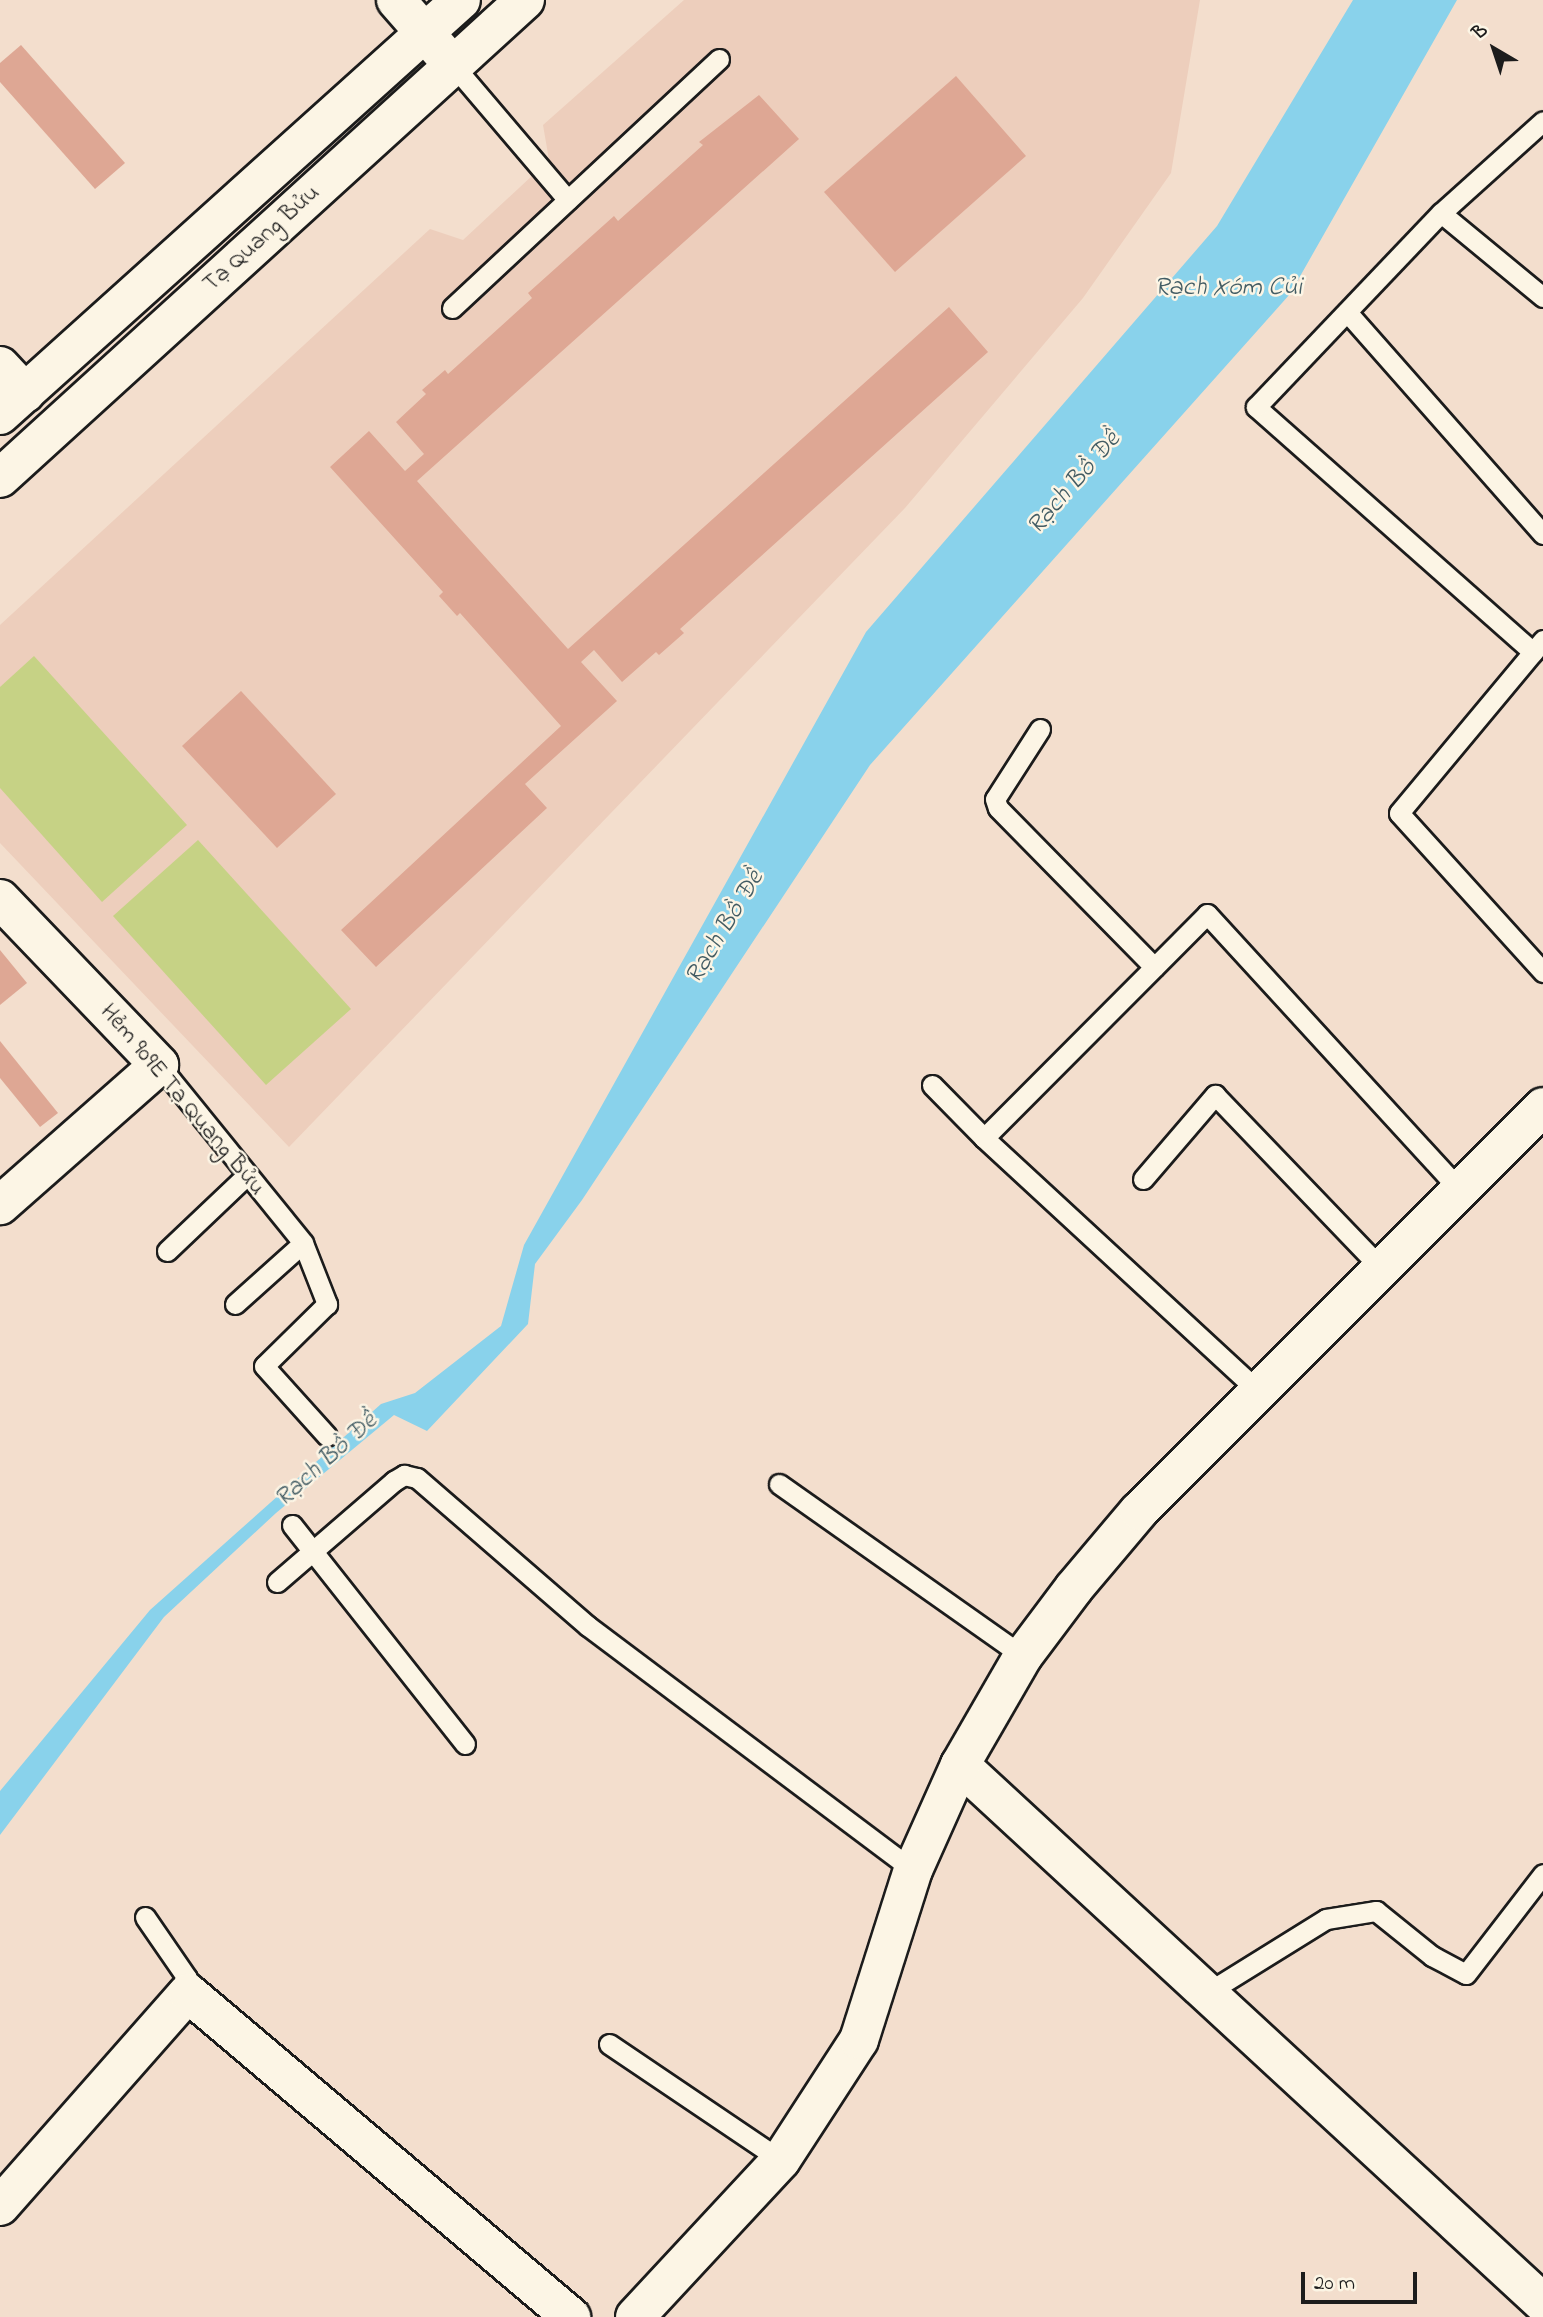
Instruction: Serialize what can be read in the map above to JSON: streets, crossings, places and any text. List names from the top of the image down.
{
  "streets": {
    "street": ["Tạ Quang Bửu", "Hẻm 909E Tạ Quang Bửu"]
  },
  "water": ["Rạch Xóm Củi", "Rạch Bồ Đề"],
  "scale_bar": "20 m",
  "north": "top left"
}
